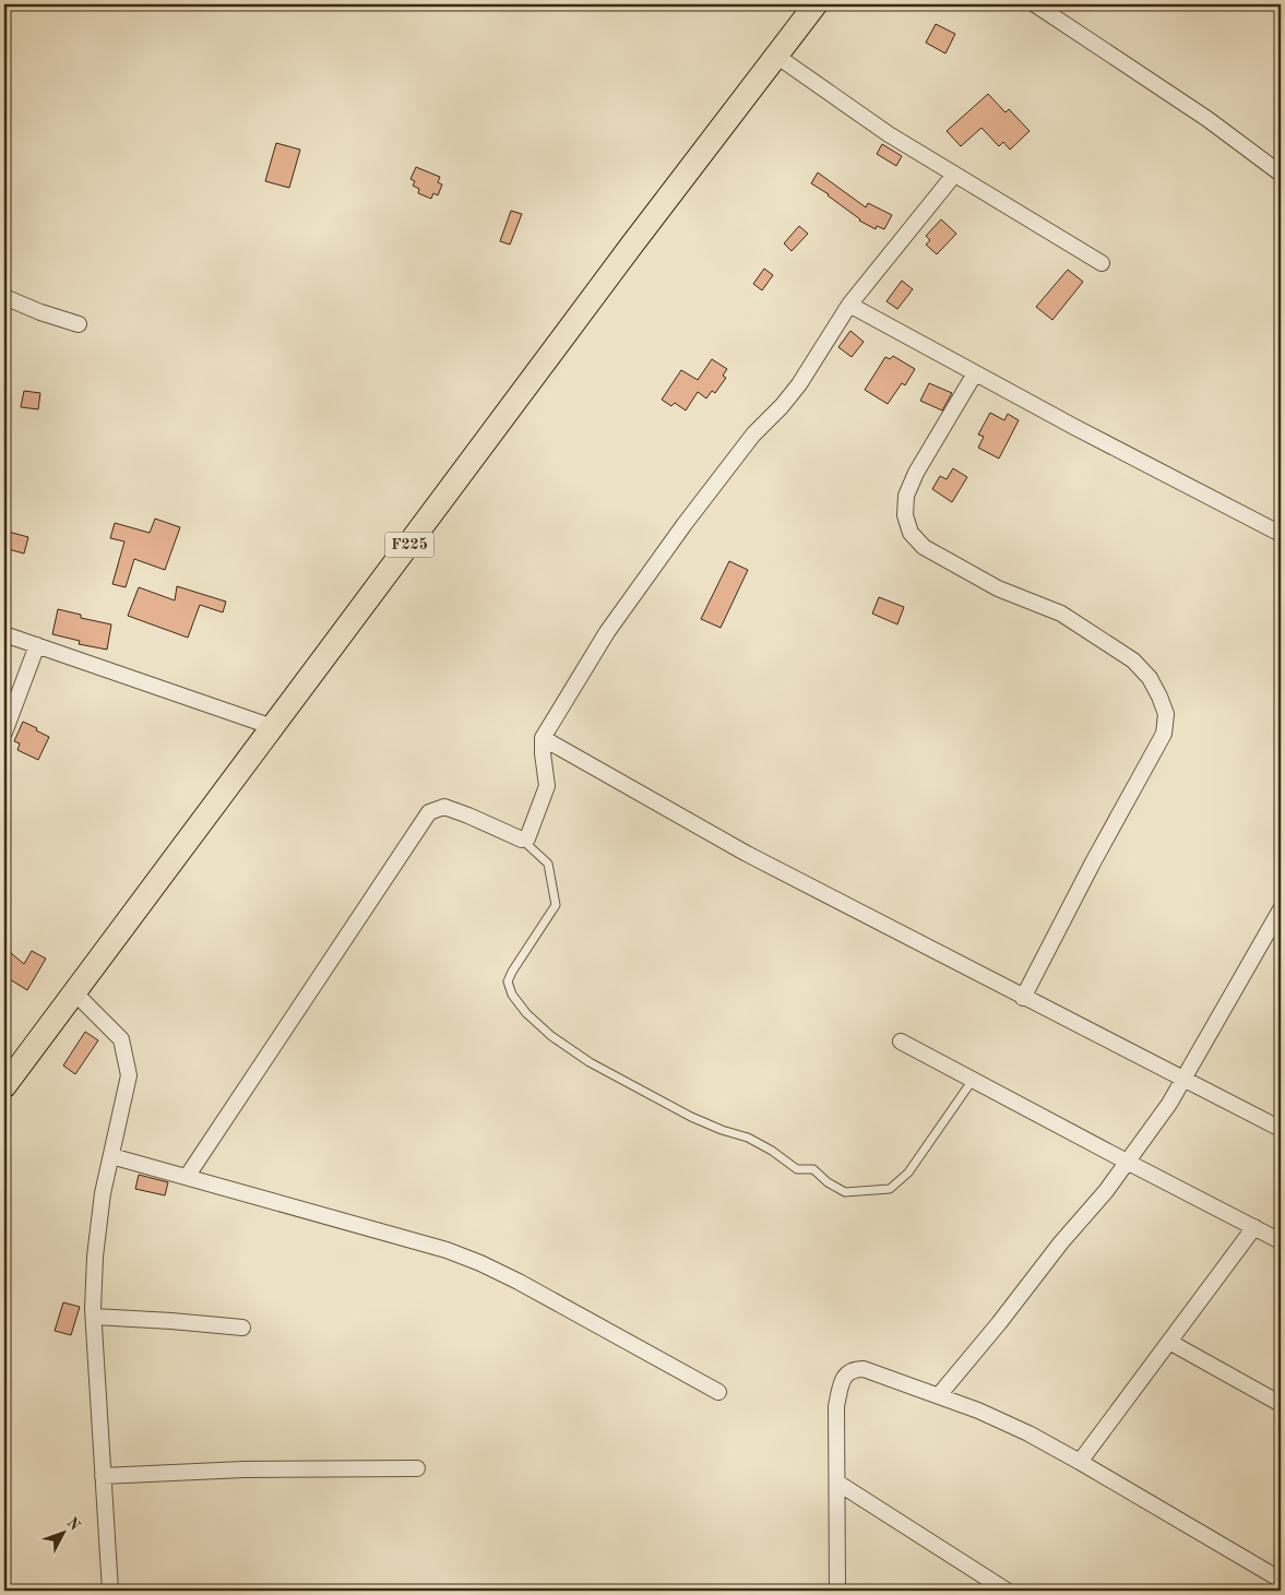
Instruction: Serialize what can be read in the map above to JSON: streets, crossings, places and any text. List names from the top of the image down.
{
  "streets": {
    "main road": ["F225"]
  },
  "north": "top right"
}
